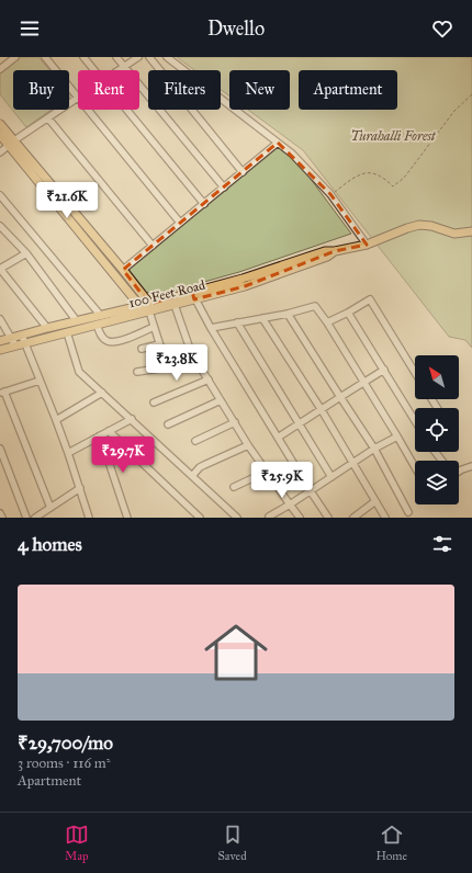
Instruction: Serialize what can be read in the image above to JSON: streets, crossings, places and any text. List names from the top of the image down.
{
  "streets": {
    "main road": ["100 Feet Road"]
  },
  "parks": ["Turahalli Forest"],
  "north": "top left",
  "page": {
    "header": "Dwello",
    "chip": [
      "Buy",
      "Rent",
      "Filters",
      "New",
      "Apartment"
    ],
    "price": [
      "₹21.6K",
      "₹23.8K",
      "₹29.7K",
      "₹25.9K"
    ],
    "heading": "4 homes",
    "list": [
      {
        "name": "₹29,700/mo",
        "note": "3 rooms · 116 m² · Apartment"
      }
    ],
    "tabs": ["Map", "Saved", "Home"]
  }
}
